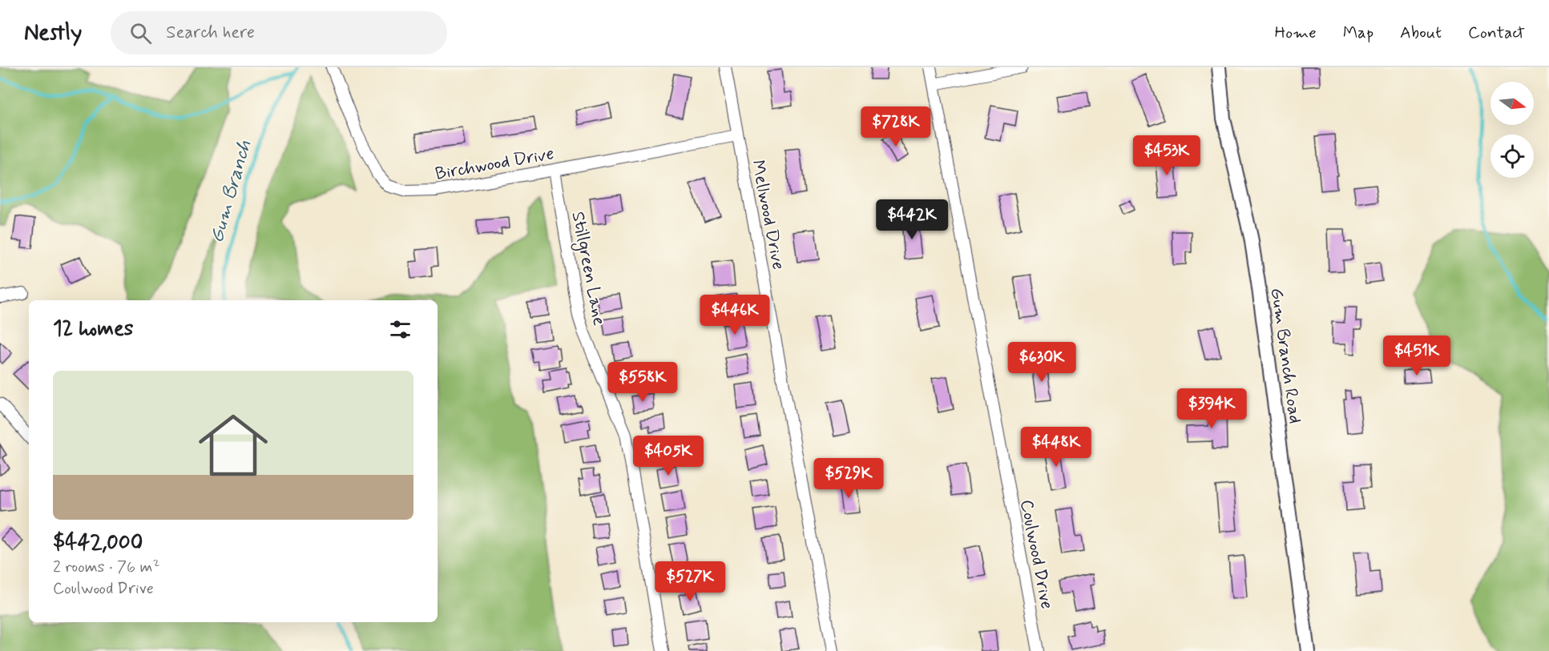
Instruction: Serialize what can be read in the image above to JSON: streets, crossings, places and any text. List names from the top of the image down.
{
  "streets": {
    "street": [
      "Birchwood Drive",
      "Mellwood Drive",
      "Stillgreen Lane",
      "Gum Branch Road",
      "Coulwood Drive"
    ]
  },
  "crossings": [
    ["Birchwood Drive", "Mellwood Drive"],
    ["Birchwood Drive", "Stillgreen Lane"]
  ],
  "water": ["Gum Branch"],
  "north": "right",
  "page": {
    "header": "Nestly",
    "search": "Search here",
    "nav": [
      "Home",
      "Map",
      "About",
      "Contact"
    ],
    "price": [
      "$728K",
      "$453K",
      "$442K",
      "$446K",
      "$451K",
      "$630K",
      "$558K",
      "$394K",
      "$448K",
      "$405K",
      "$529K",
      "$527K"
    ],
    "heading": "12 homes",
    "list": [
      {
        "name": "$442,000",
        "note": "2 rooms · 76 m² · Coulwood Drive"
      }
    ]
  }
}
